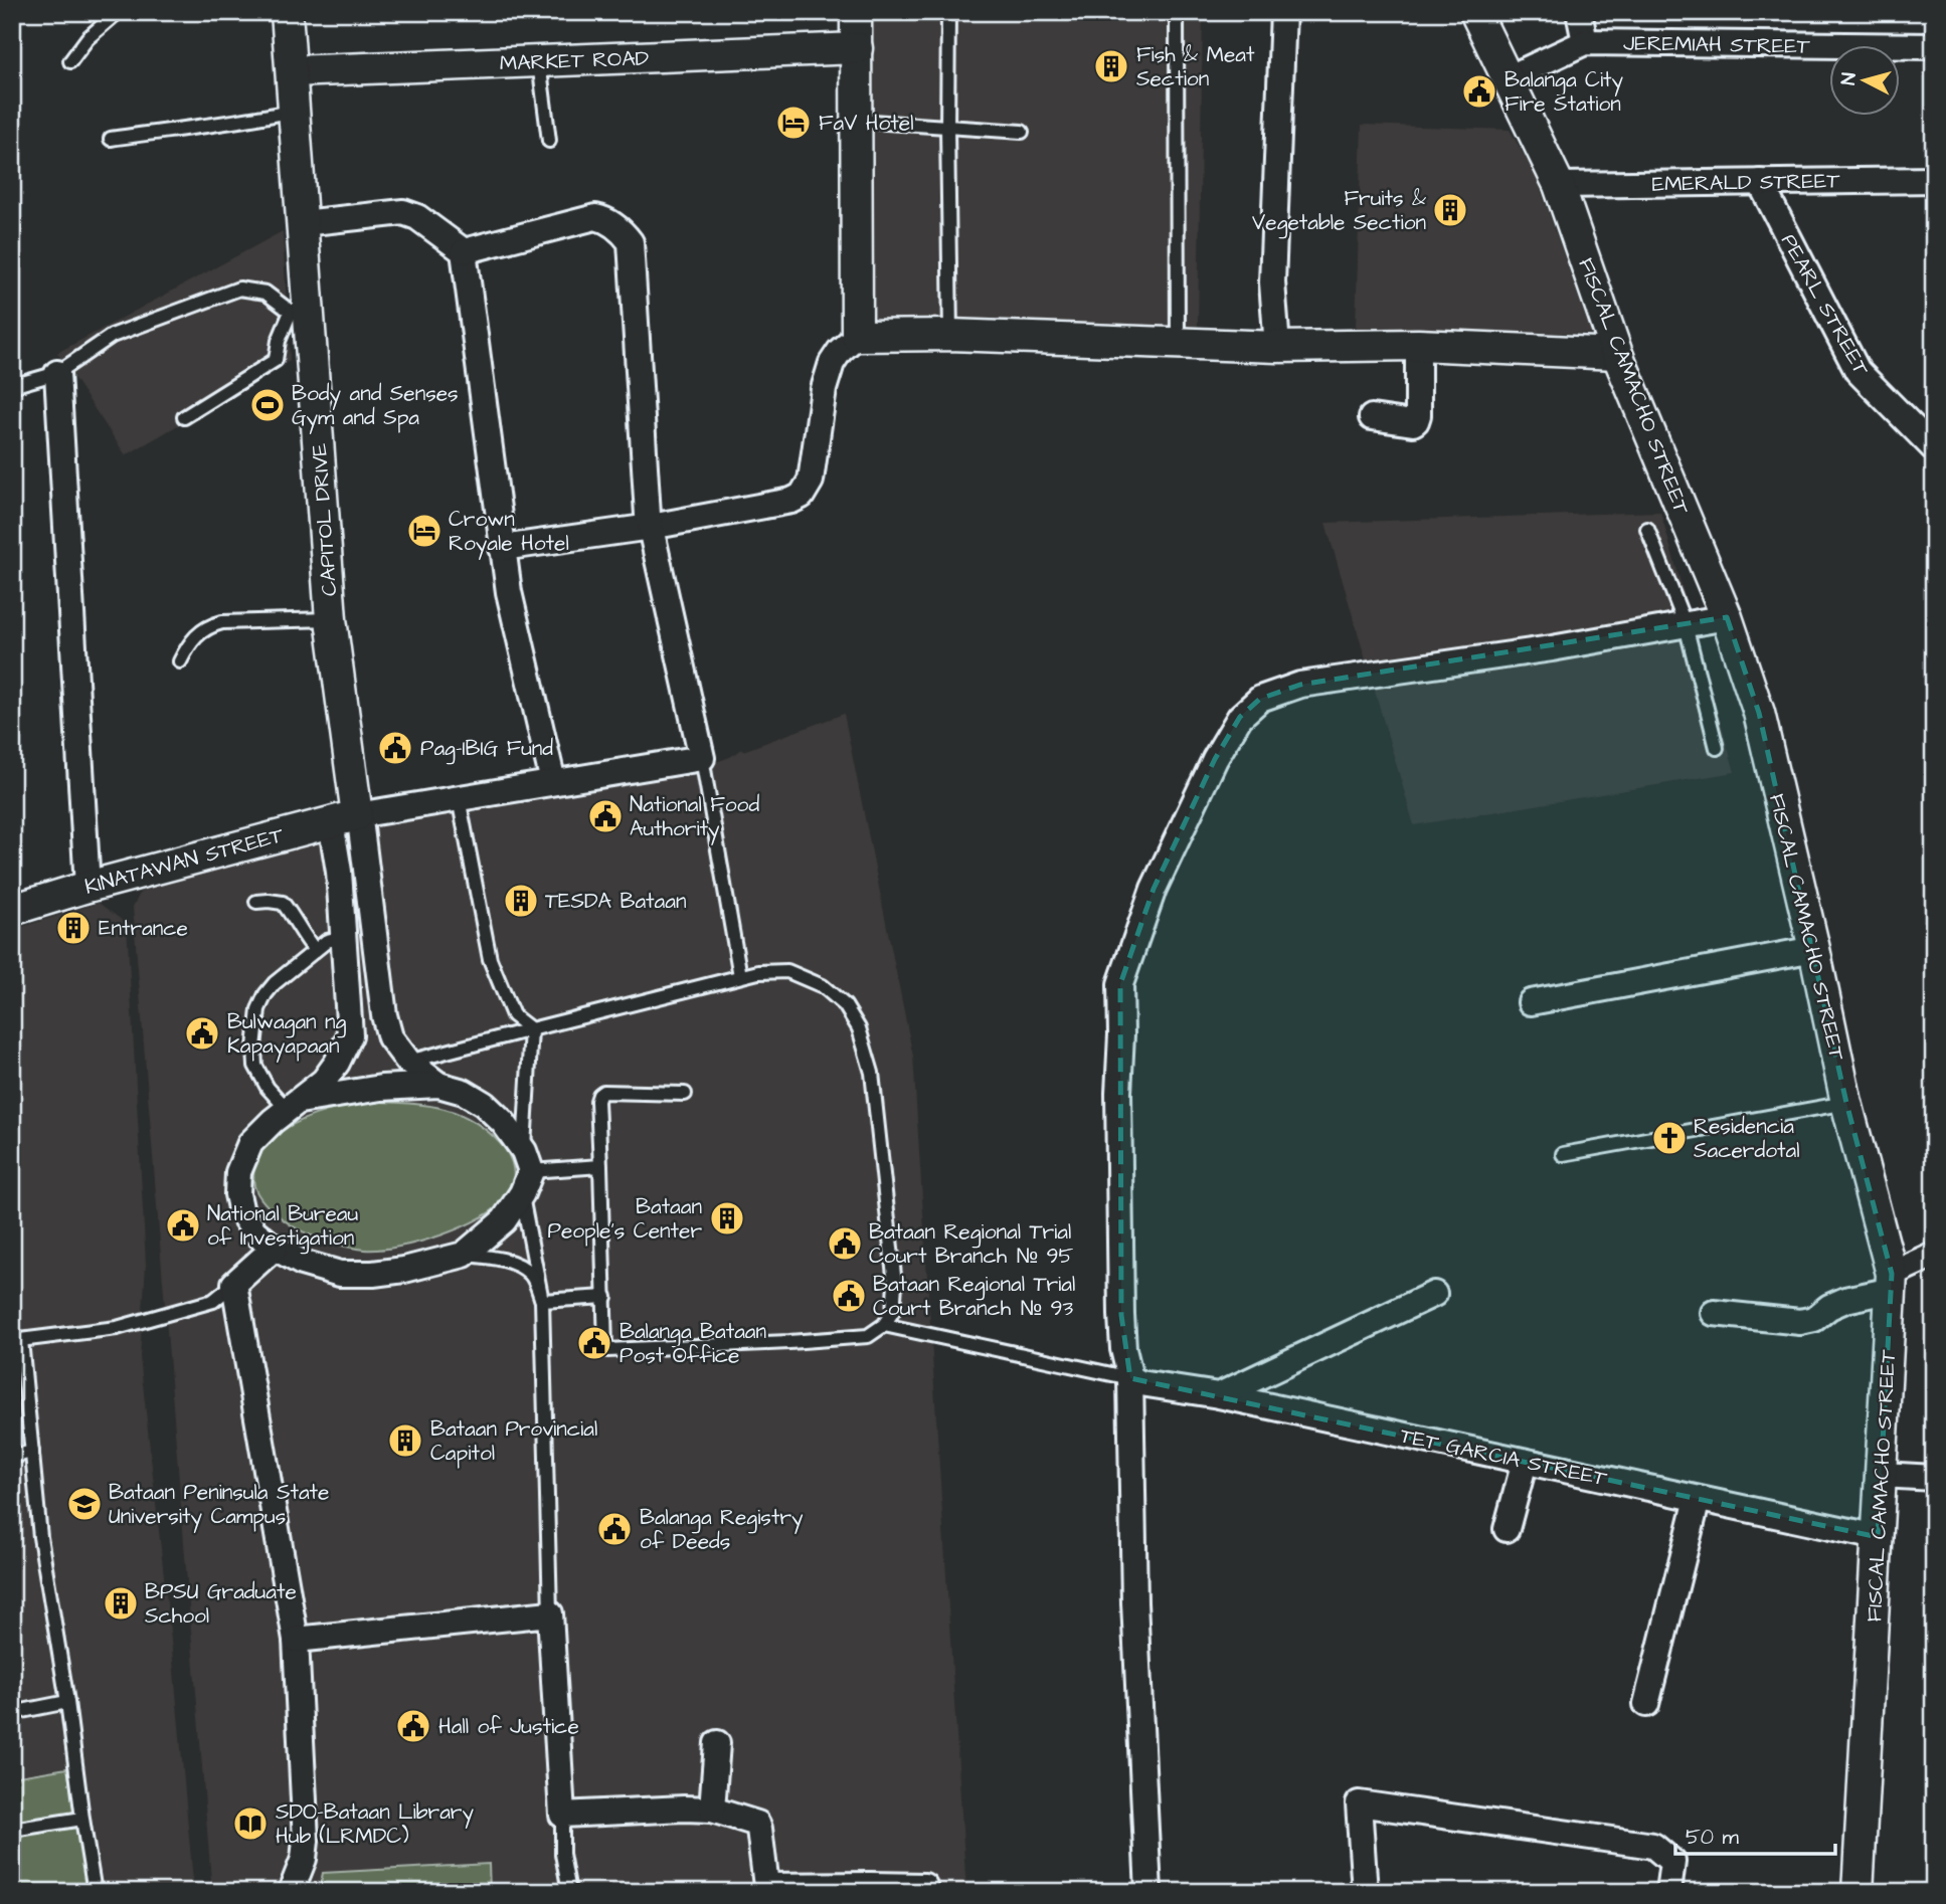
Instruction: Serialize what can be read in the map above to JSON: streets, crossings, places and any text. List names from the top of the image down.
{
  "streets": {
    "street": [
      "JEREMIAH STREET",
      "MARKET ROAD",
      "EMERALD STREET",
      "PEARL STREET",
      "FISCAL CAMACHO STREET",
      "CAPITOL DRIVE",
      "KINATAWAN STREET",
      "TET GARCIA STREET"
    ]
  },
  "crossings": [
    ["JEREMIAH STREET", "FISCAL CAMACHO STREET"],
    ["MARKET ROAD", "CAPITOL DRIVE"],
    ["EMERALD STREET", "PEARL STREET"],
    ["EMERALD STREET", "FISCAL CAMACHO STREET"],
    ["FISCAL CAMACHO STREET", "TET GARCIA STREET"],
    ["CAPITOL DRIVE", "KINATAWAN STREET"]
  ],
  "places": {
    "building": [
      "Fish & Meat Section",
      "Fruits & Vegetable Section",
      "TESDA Bataan",
      "Entrance",
      "Bataan People's Center",
      "Bataan Provincial Capitol",
      "BPSU Graduate School"
    ],
    "public building": [
      "Balanga City Fire Station",
      "Pag-IBIG Fund",
      "National Food Authority",
      "Bulwagan ng Kapayapaan",
      "National Bureau of Investigation",
      "Bataan Regional Trial Court Branch № 95",
      "Bataan Regional Trial Court Branch № 93",
      "Balanga Bataan Post Office",
      "Balanga Registry of Deeds",
      "Hall of Justice"
    ],
    "hotel": ["FaV Hotel", "Crown Royale Hotel"],
    "sports": ["Body and Senses Gym and Spa"],
    "church": ["Residencia Sacerdotal"],
    "school or university": ["Bataan Peninsula State University Campus"],
    "library": ["SDO-Bataan Library Hub (LRMDC)"]
  },
  "scale_bar": "50 m",
  "north": "left"
}
